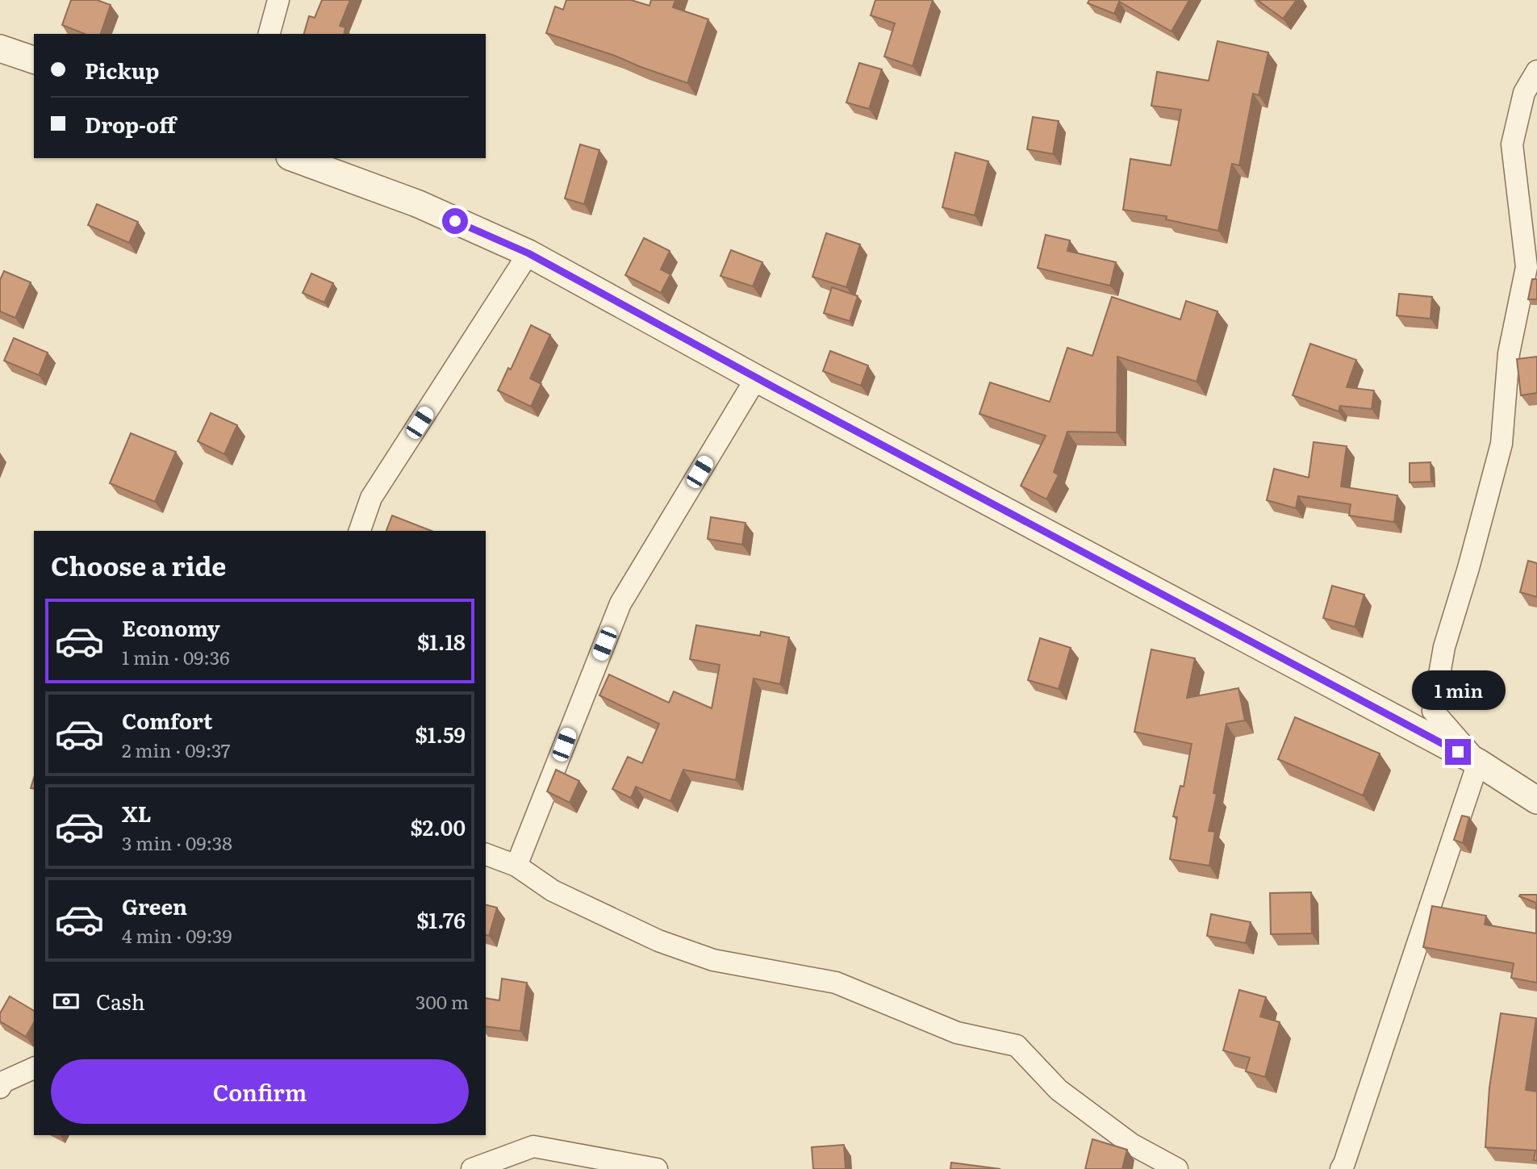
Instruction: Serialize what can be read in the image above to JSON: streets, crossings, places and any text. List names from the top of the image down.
{
  "page": {
    "banner": ["Pickup", "Drop-off"],
    "heading": "Choose a ride",
    "list": [
      {
        "name": "Economy",
        "note": "1 min · 09:36",
        "value": "$1.18"
      },
      {
        "name": "Comfort",
        "note": "2 min · 09:37",
        "value": "$1.59"
      },
      {
        "name": "XL",
        "note": "3 min · 09:38",
        "value": "$2.00"
      },
      {
        "name": "Green",
        "note": "4 min · 09:39",
        "value": "$1.76"
      }
    ],
    "bubble": "1 min",
    "pay": ["Cash", "300 m"],
    "buttons": "Confirm"
  }
}
